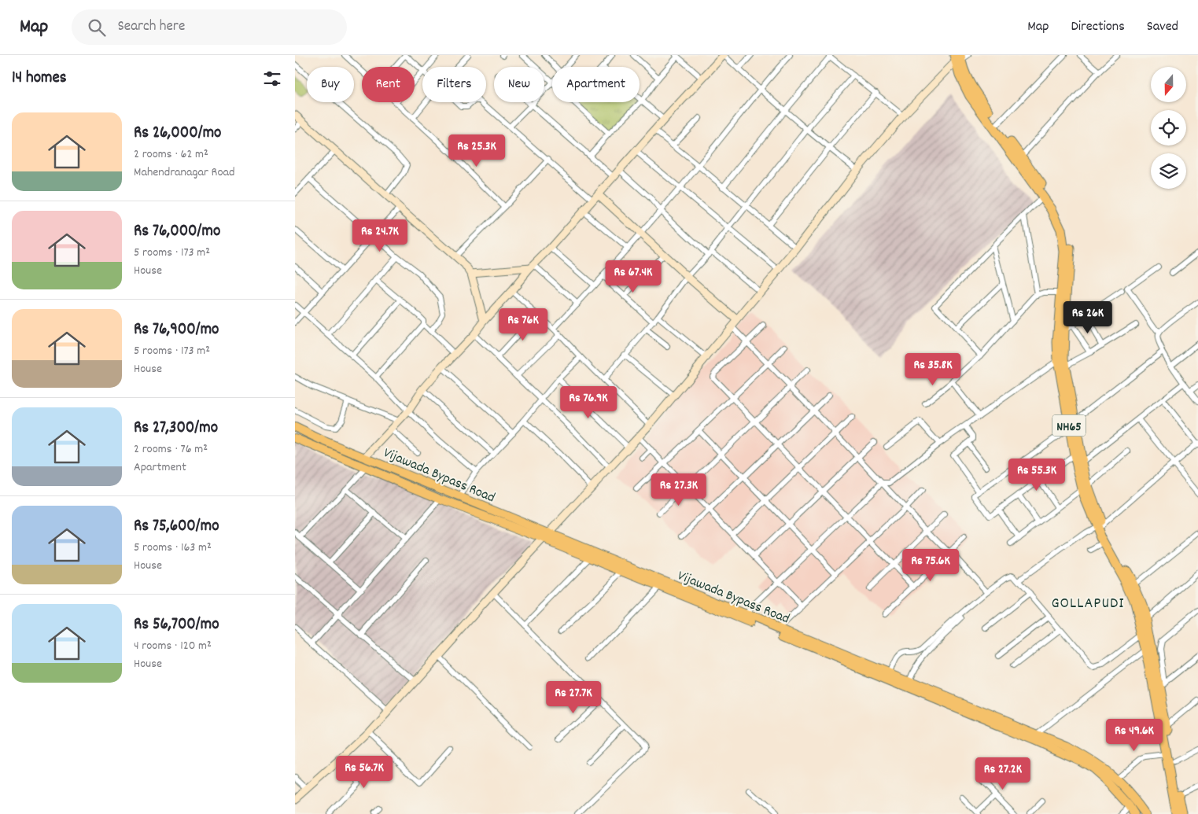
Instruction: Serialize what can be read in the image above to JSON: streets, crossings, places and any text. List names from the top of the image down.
{
  "streets": {
    "highway": ["NH65"],
    "main road": ["Vijawada Bypass Road"]
  },
  "districts": ["GOLLAPUDI"],
  "north": "bottom",
  "page": {
    "header": "Map",
    "search": "Search here",
    "nav": ["Map", "Directions", "Saved"],
    "heading": "14 homes",
    "chip": [
      "Buy",
      "Rent",
      "Filters",
      "New",
      "Apartment"
    ],
    "list": [
      {
        "name": "Rs 26,000/mo",
        "note": "2 rooms · 62 m² · Mahendranagar Road"
      },
      {
        "name": "Rs 76,000/mo",
        "note": "5 rooms · 173 m² · House"
      },
      {
        "name": "Rs 76,900/mo",
        "note": "5 rooms · 173 m² · House"
      },
      {
        "name": "Rs 27,300/mo",
        "note": "2 rooms · 76 m² · Apartment"
      },
      {
        "name": "Rs 75,600/mo",
        "note": "5 rooms · 163 m² · House"
      },
      {
        "name": "Rs 56,700/mo",
        "note": "4 rooms · 120 m² · House"
      }
    ],
    "price": [
      "Rs 25.3K",
      "Rs 24.7K",
      "Rs 67.4K",
      "Rs 26K",
      "Rs 76K",
      "Rs 35.8K",
      "Rs 76.9K",
      "Rs 55.3K",
      "Rs 27.3K",
      "Rs 75.6K",
      "Rs 27.7K",
      "Rs 49.6K",
      "Rs 56.7K",
      "Rs 27.2K"
    ]
  }
}
